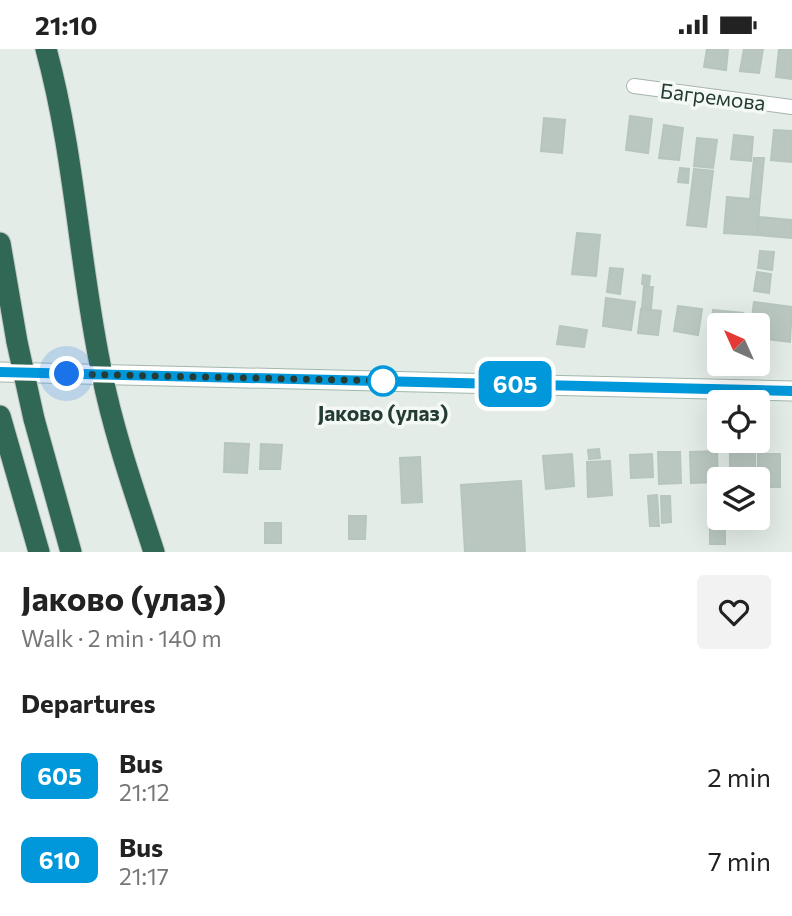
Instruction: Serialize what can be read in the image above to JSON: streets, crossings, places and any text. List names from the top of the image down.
{
  "streets": {
    "street": ["Багремова"]
  },
  "places": ["Јаково (улаз)"],
  "lines": ["bus line 605"],
  "north": "top left",
  "page": {
    "status": "21:10",
    "on_map": "605",
    "heading": [
      ["Јаково (улаз)", "Walk · 2 min · 140 m"],
      "Departures"
    ],
    "list": [
      {
        "mark": "605",
        "name": "Bus",
        "note": "21:12",
        "value": "2 min"
      },
      {
        "mark": "610",
        "name": "Bus",
        "note": "21:17",
        "value": "7 min"
      }
    ]
  }
}
